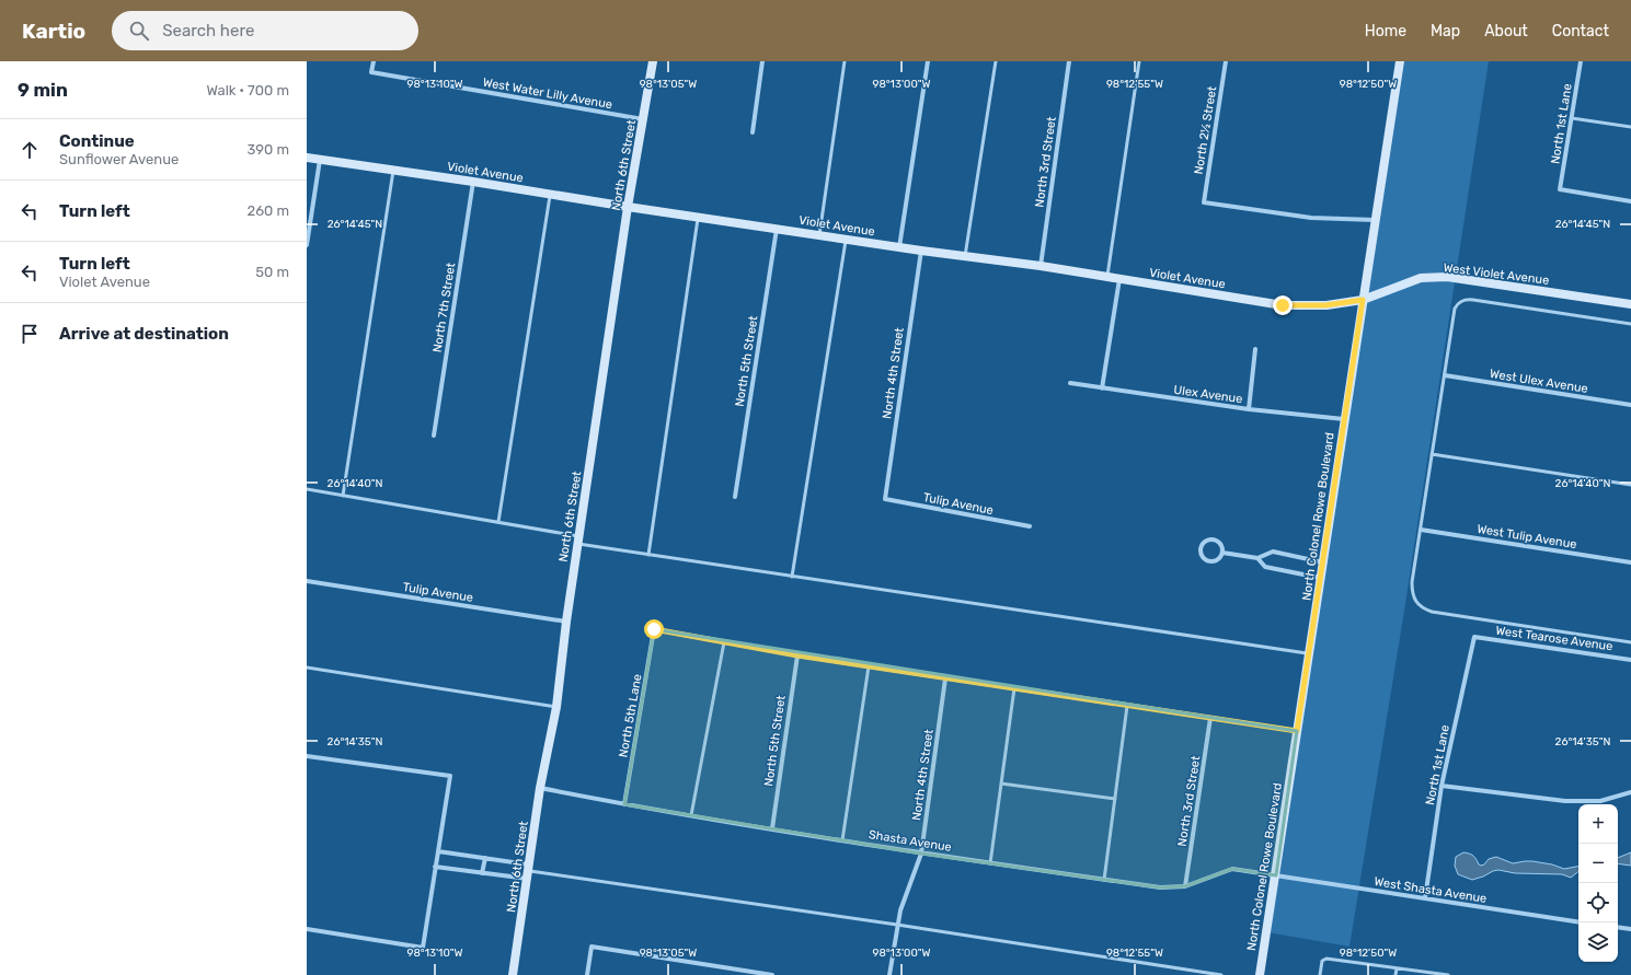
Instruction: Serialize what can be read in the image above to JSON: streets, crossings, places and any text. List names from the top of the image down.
{
  "streets": {
    "street": [
      "West Water Lilly Avenue",
      "North 1st Lane",
      "North 2½ Street",
      "North 3rd Street",
      "North 6th Street",
      "Violet Avenue",
      "West Violet Avenue",
      "North 7th Street",
      "North 5th Street",
      "North 4th Street",
      "West Ulex Avenue",
      "Ulex Avenue",
      "Tulip Avenue",
      "North Colonel Rowe Boulevard",
      "West Tulip Avenue",
      "West Tearose Avenue",
      "North 5th Lane",
      "Shasta Avenue",
      "West Shasta Avenue"
    ]
  },
  "crossings": [
    ["West Water Lilly Avenue", "North 6th Street"],
    ["North 1st Lane", "West Tearose Avenue"],
    ["North 1st Lane", "West Shasta Avenue"],
    ["North 2½ Street", "North Colonel Rowe Boulevard"],
    ["North 3rd Street", "Violet Avenue"],
    ["North 3rd Street", "Shasta Avenue"],
    ["North 6th Street", "Violet Avenue"],
    ["North 6th Street", "Tulip Avenue"],
    ["North 6th Street", "Shasta Avenue"],
    ["Violet Avenue", "West Violet Avenue"],
    ["Violet Avenue", "North 7th Street"],
    ["Violet Avenue", "North 5th Street"],
    ["Violet Avenue", "North 4th Street"],
    ["Violet Avenue", "North Colonel Rowe Boulevard"],
    ["West Violet Avenue", "North Colonel Rowe Boulevard"],
    ["North 5th Street", "Shasta Avenue"],
    ["North 4th Street", "Tulip Avenue"],
    ["North 4th Street", "Shasta Avenue"],
    ["Ulex Avenue", "North Colonel Rowe Boulevard"],
    ["North Colonel Rowe Boulevard", "Shasta Avenue"],
    ["North Colonel Rowe Boulevard", "West Shasta Avenue"],
    ["North 5th Lane", "Shasta Avenue"],
    ["Shasta Avenue", "West Shasta Avenue"]
  ],
  "page": {
    "header": "Kartio",
    "search": "Search here",
    "nav": [
      "Home",
      "Map",
      "About",
      "Contact"
    ],
    "heading": ["9 min", "Walk · 700 m"],
    "list": [
      ["Continue", "Sunflower Avenue", "390 m"],
      ["Turn left", "260 m"],
      ["Turn left", "Violet Avenue", "50 m"],
      "Arrive at destination"
    ],
    "map_buttons": ["+", "−"]
  },
  "coordinates": [
    "98°13'10\"W",
    "98°13'05\"W",
    "98°13'00\"W",
    "98°12'55\"W",
    "98°12'50\"W",
    "26°14'45\"N",
    "26°14'40\"N",
    "26°14'35\"N"
  ]
}
